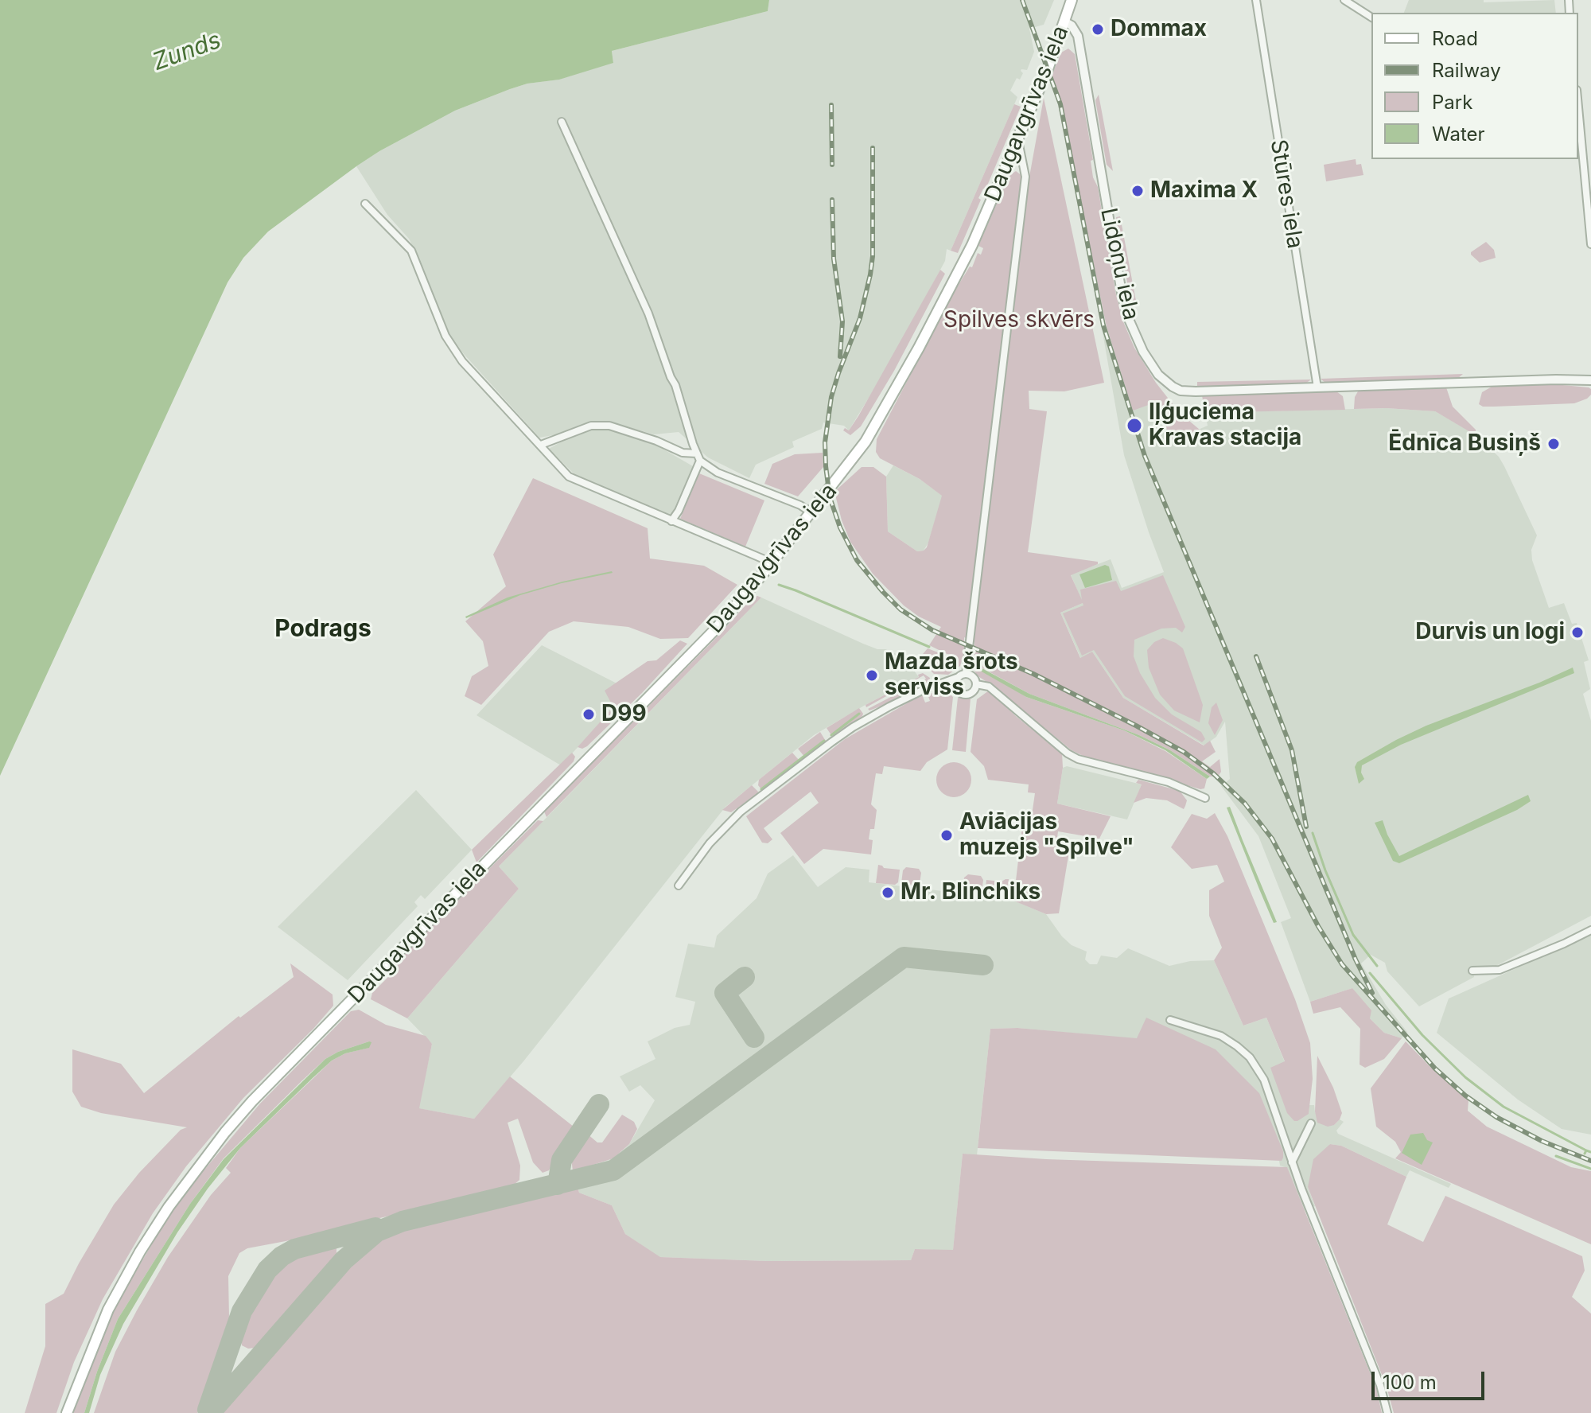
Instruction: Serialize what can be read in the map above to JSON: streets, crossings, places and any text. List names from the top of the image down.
{
  "streets": {
    "main road": ["Daugavgrīvas iela"],
    "street": ["Stūres iela", "Lidoņu iela"]
  },
  "crossings": [
    ["Daugavgrīvas iela", "Lidoņu iela"],
    ["Stūres iela", "Lidoņu iela"]
  ],
  "districts": ["Podrags"],
  "water": ["Zunds"],
  "parks": ["Spilves skvērs"],
  "places": [
    "Dommax",
    "Maxima X",
    "Iļģuciema Kravas stacija",
    "Ēdnīca Busiņš",
    "Durvis un logi",
    "Mazda šrots serviss",
    "D99",
    "Aviācijas muzejs \"Spilve\"",
    "Mr. Blinchiks"
  ],
  "legend": [
    "Road",
    "Railway",
    "Park",
    "Water"
  ],
  "scale_bar": "100 m"
}
